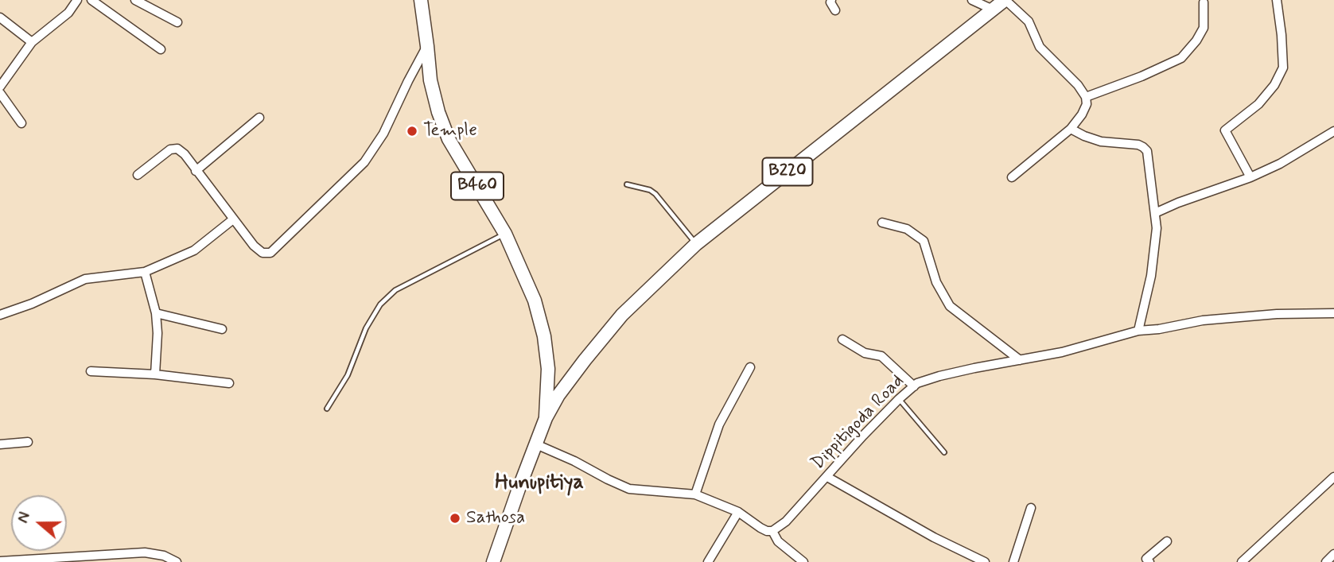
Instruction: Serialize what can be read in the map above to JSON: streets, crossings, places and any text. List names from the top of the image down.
{
  "streets": {
    "main road": ["B220", "B460"],
    "street": ["Dippitigoda Road"]
  },
  "crossings": [
    ["B220", "B460"]
  ],
  "districts": ["Hunupitiya"],
  "places": ["Temple", "Sathosa"],
  "north": "left"
}
